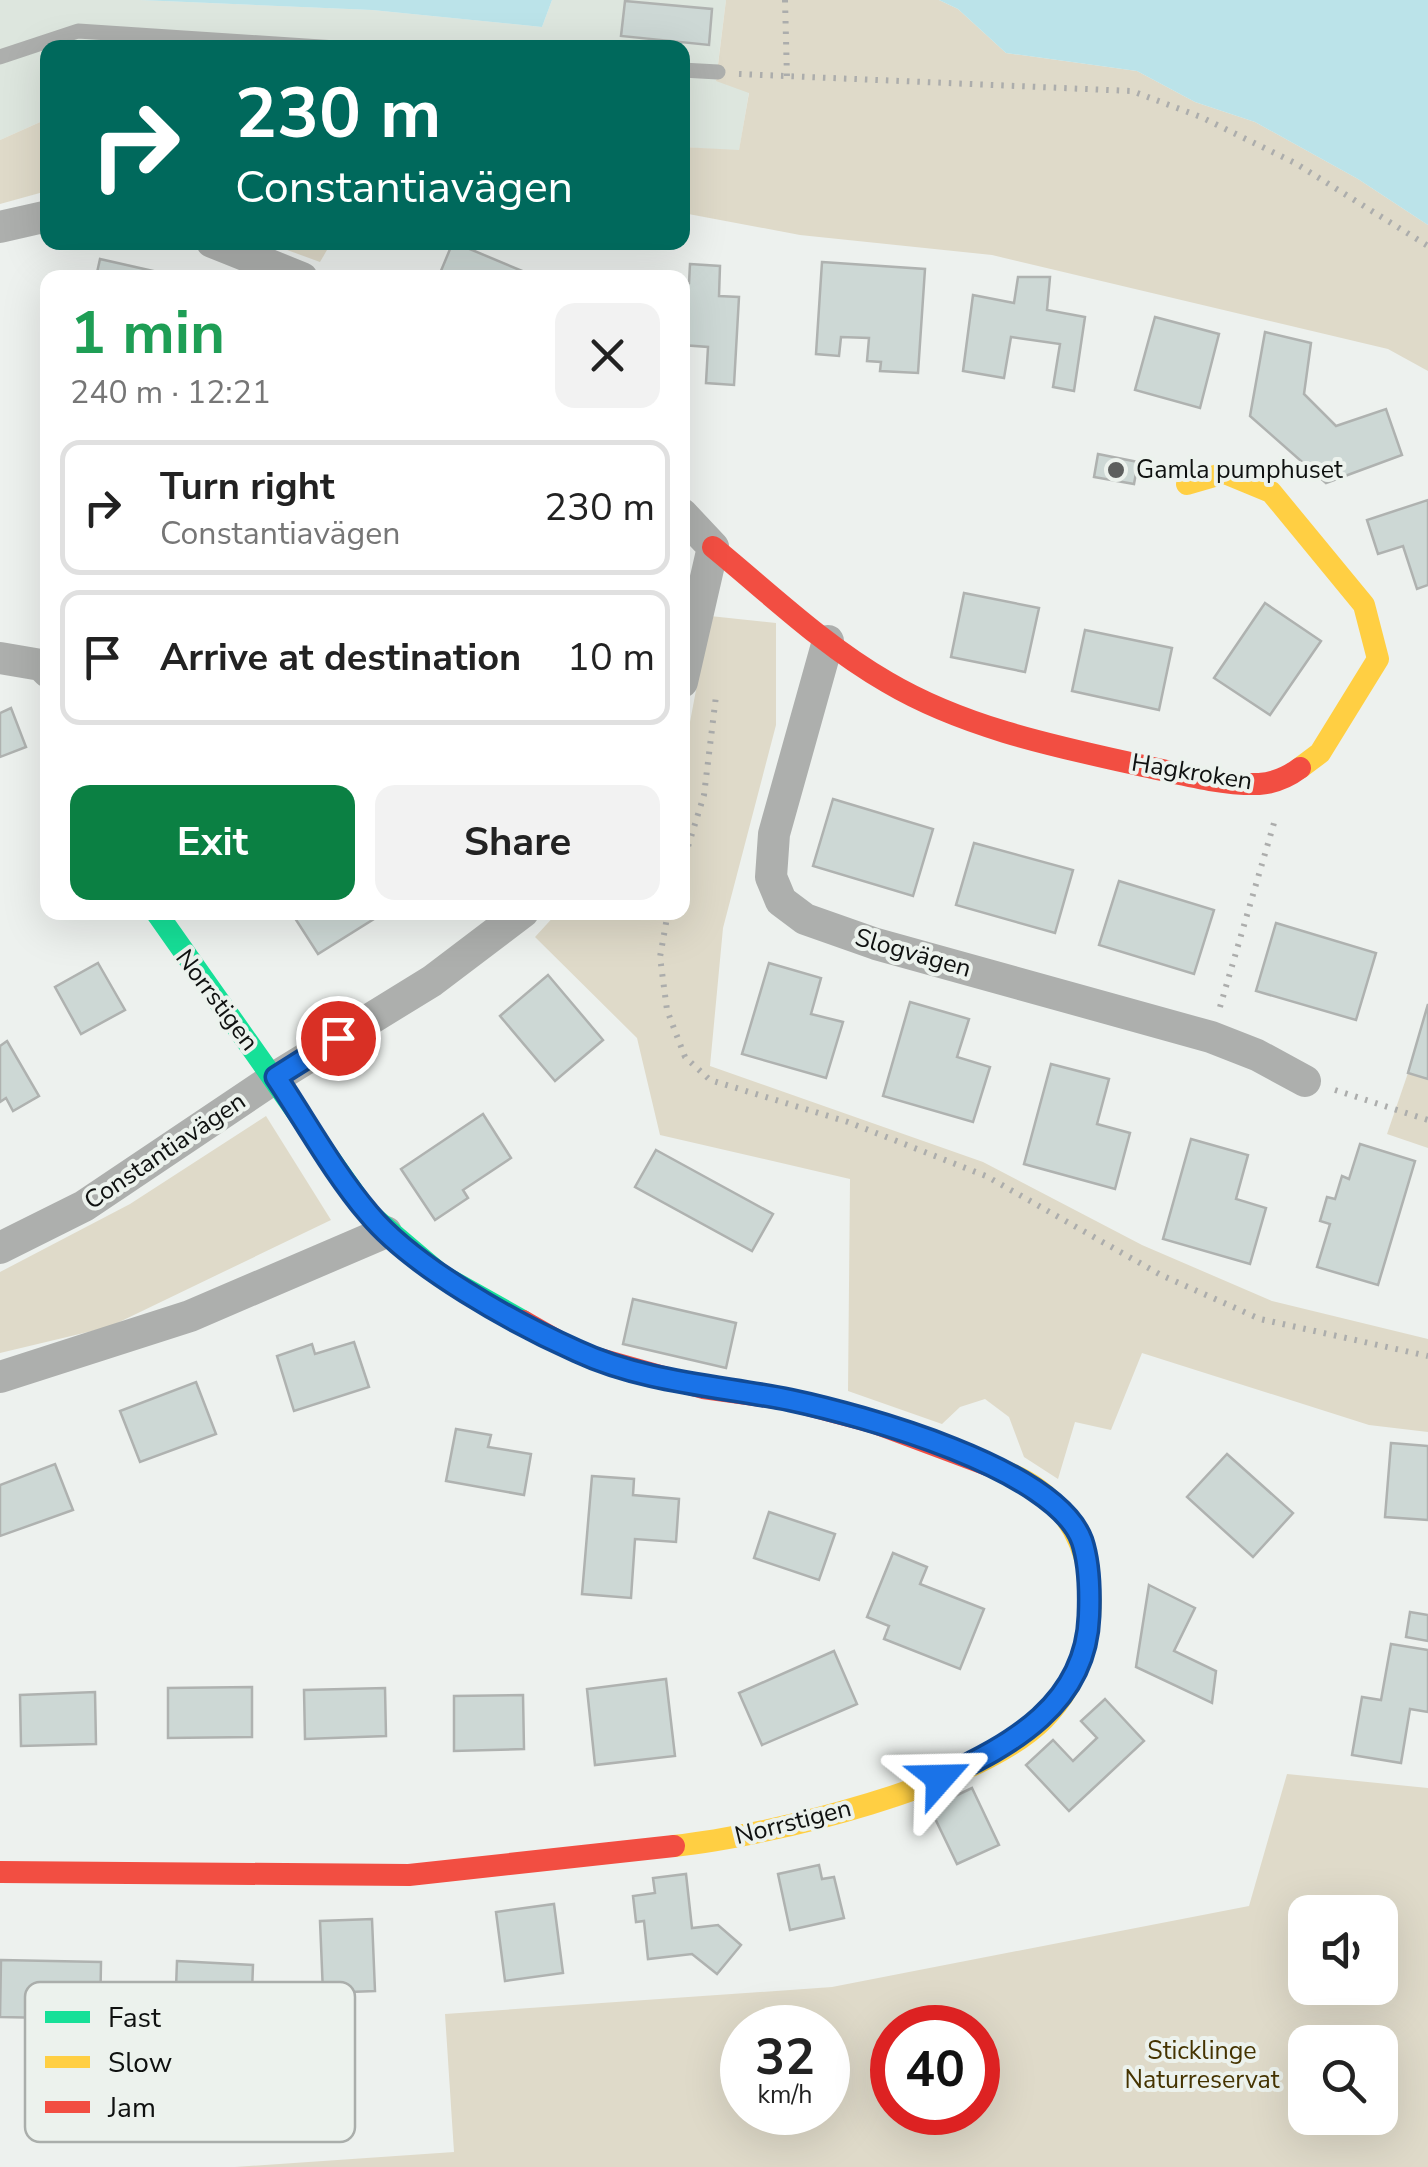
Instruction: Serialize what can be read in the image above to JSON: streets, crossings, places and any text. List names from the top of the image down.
{
  "streets": {
    "street": [
      "Hagkroken",
      "Slogvägen",
      "Norrstigen",
      "Constantiavägen"
    ]
  },
  "crossings": [
    ["Hagkroken", "Slogvägen"],
    ["Norrstigen", "Constantiavägen"]
  ],
  "parks": ["Sticklinge Naturreservat"],
  "places": ["Gamla pumphuset"],
  "legend": ["Fast", "Slow", "Jam"],
  "page": {
    "turn": ["230 m", "Constantiavägen"],
    "heading": ["1 min", "240 m · 12:21"],
    "list": [
      {
        "name": "Turn right",
        "note": "Constantiavägen",
        "value": "230 m"
      },
      {
        "name": "Arrive at destination",
        "value": "10 m"
      }
    ],
    "buttons": ["Exit", "Share"],
    "speed": "32 km/h",
    "limit": "40"
  }
}
